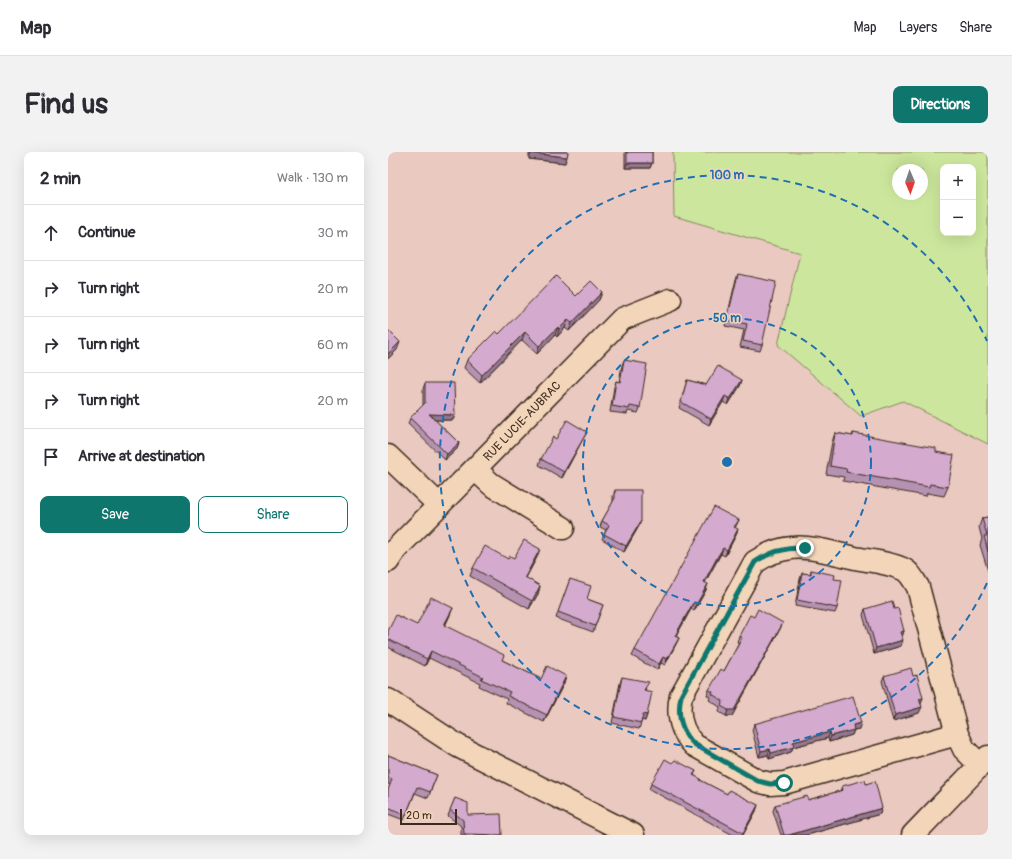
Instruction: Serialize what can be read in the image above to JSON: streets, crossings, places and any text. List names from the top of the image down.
{
  "streets": {
    "street": ["RUE LUCIE-AUBRAC"]
  },
  "scale_bar": "20 m",
  "north": "bottom",
  "page": {
    "header": "Map",
    "nav": ["Map", "Layers", "Share"],
    "buttons": [
      "Directions",
      ["Save", "Share"]
    ],
    "title": "Find us",
    "heading": ["2 min", "Walk · 130 m"],
    "map_buttons": ["+", "−"],
    "list": [
      ["Continue", "30 m"],
      ["Turn right", "20 m"],
      ["Turn right", "60 m"],
      ["Turn right", "20 m"],
      "Arrive at destination"
    ],
    "scale": "20 m"
  },
  "rings": ["100 m", "50 m"]
}
